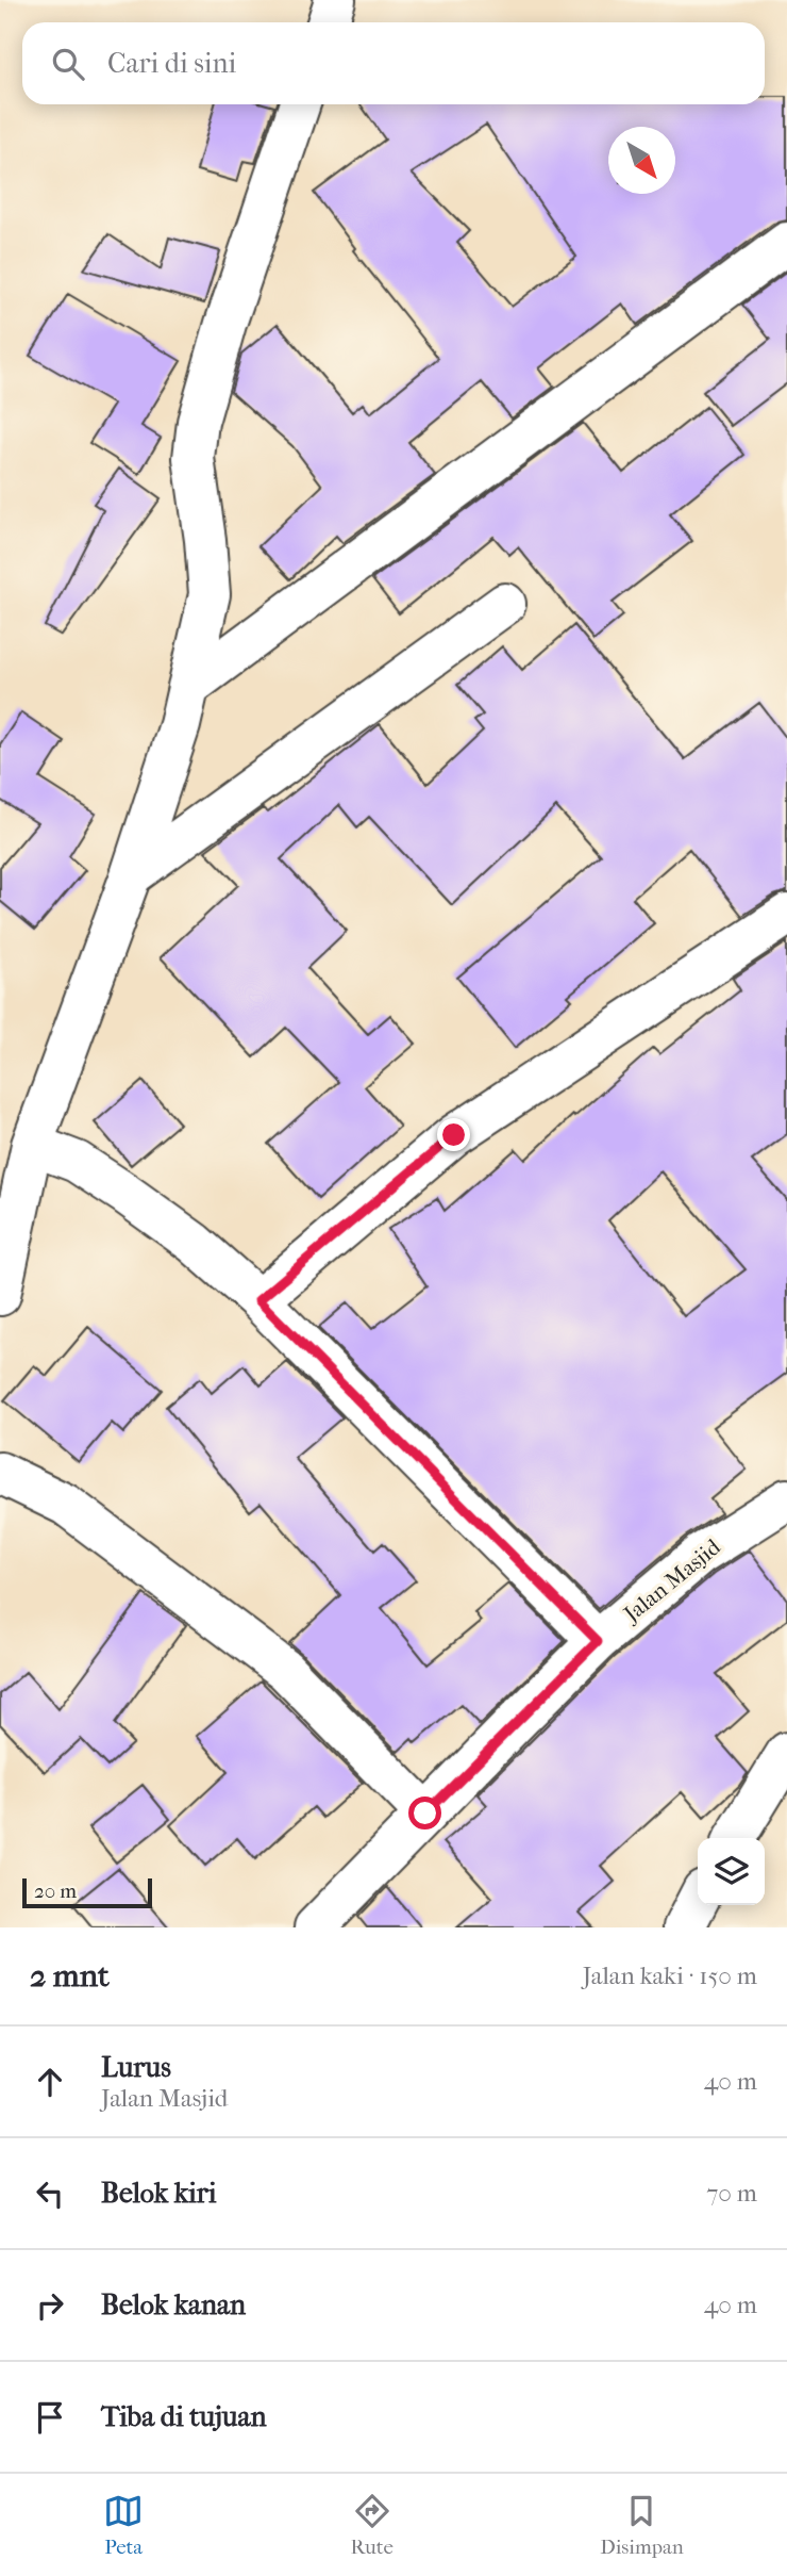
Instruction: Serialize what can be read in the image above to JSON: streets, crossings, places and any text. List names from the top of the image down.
{
  "streets": {
    "street": ["Jalan Masjid"]
  },
  "scale_bar": "20 m",
  "north": "bottom right",
  "page": {
    "search": "Cari di sini",
    "scale": "20 m",
    "heading": ["2 mnt", "Jalan kaki · 150 m"],
    "list": [
      ["Lurus", "Jalan Masjid", "40 m"],
      ["Belok kiri", "70 m"],
      ["Belok kanan", "40 m"],
      "Tiba di tujuan"
    ],
    "nav": ["Peta", "Rute", "Disimpan"]
  }
}
